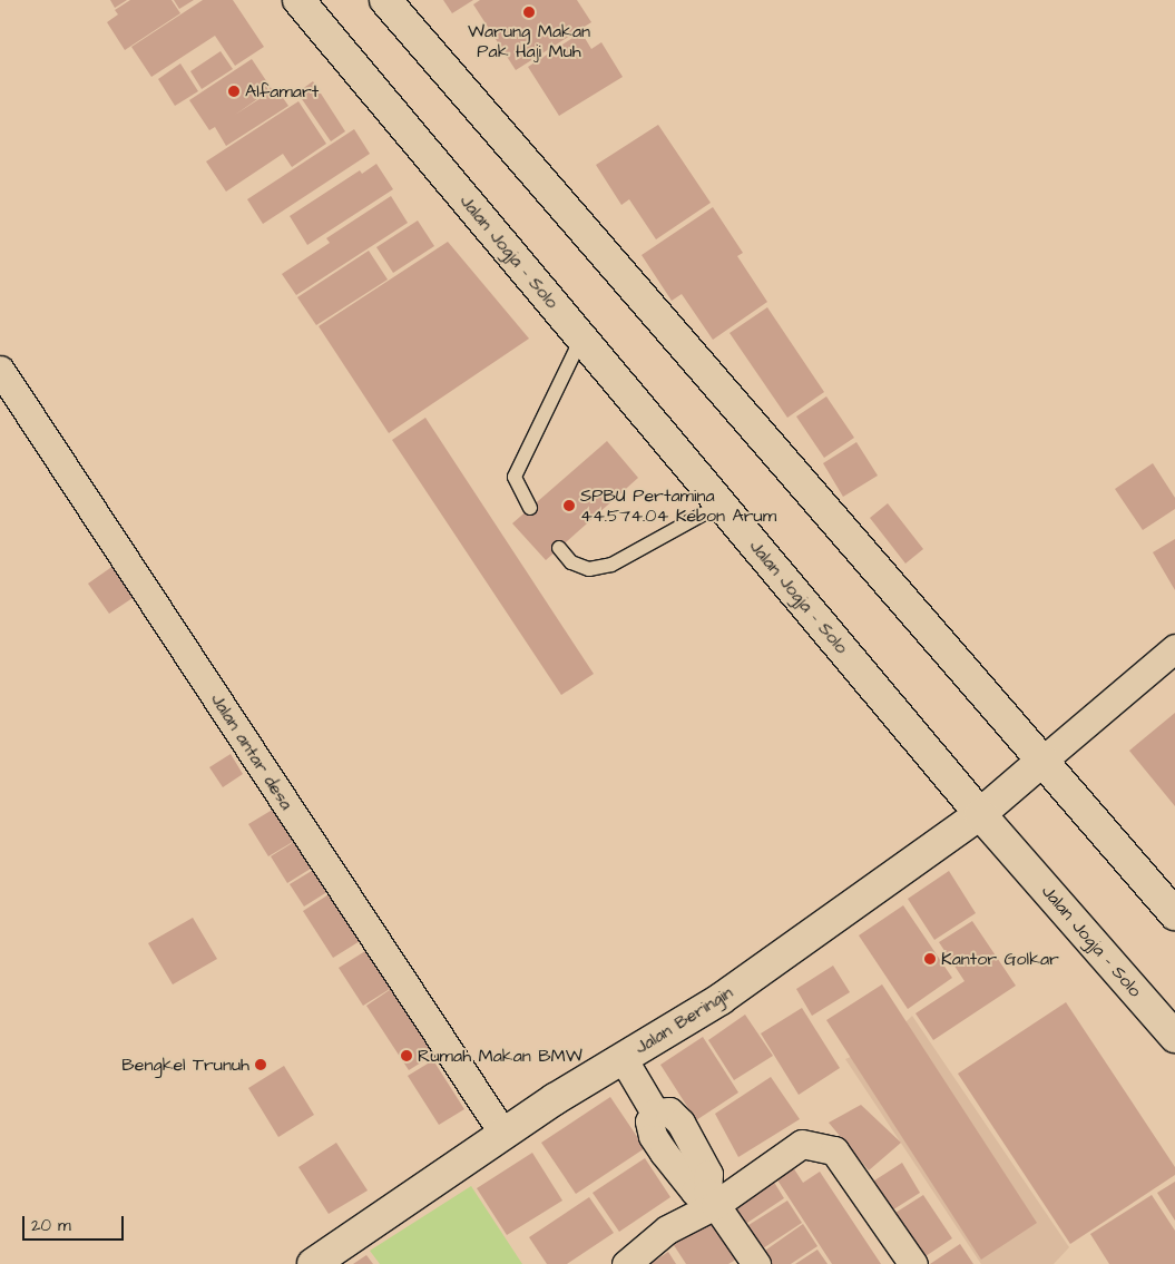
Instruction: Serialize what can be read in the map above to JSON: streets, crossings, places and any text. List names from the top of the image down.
{
  "streets": {
    "main road": ["Jalan Jogja - Solo", "Jalan Beringin"],
    "street": ["Jalan antar desa"]
  },
  "crossings": [
    ["Jalan Jogja - Solo", "Jalan Beringin"],
    ["Jalan antar desa", "Jalan Beringin"]
  ],
  "places": [
    "Warung Makan Pak Haji Muh",
    "Alfamart",
    "SPBU Pertamina 44.574.04 Kebon Arum",
    "Kantor Golkar",
    "Rumah Makan BMW",
    "Bengkel Trunuh"
  ],
  "scale_bar": "20 m"
}
